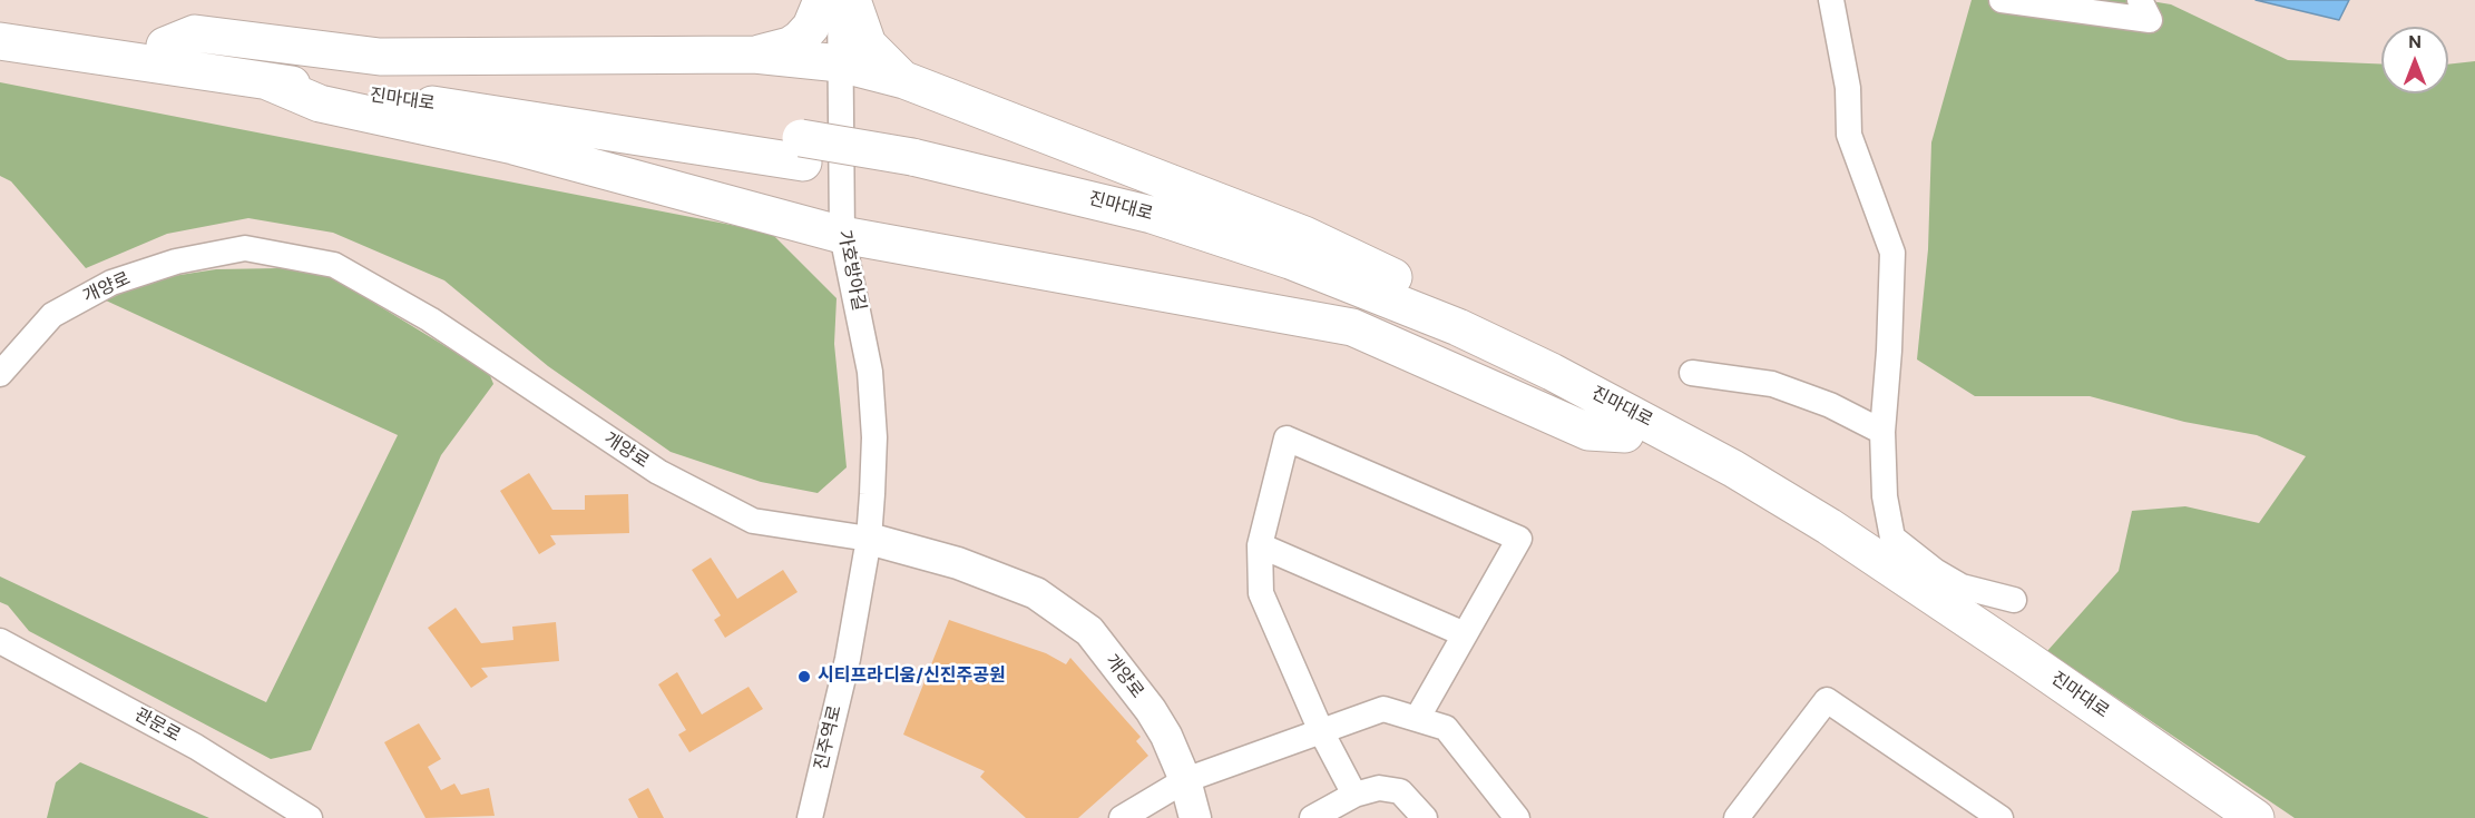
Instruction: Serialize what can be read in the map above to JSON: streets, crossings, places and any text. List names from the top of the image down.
{
  "streets": {
    "highway": ["진마대로"],
    "main road": ["개양로"],
    "street": ["가호방아길", "관문로", "진주역로"]
  },
  "crossings": [
    ["가호방아길", "개양로"],
    ["가호방아길", "진주역로"],
    ["개양로", "진주역로"]
  ],
  "places": ["시티프라디움/신진주공원"],
  "north": "top"
}
